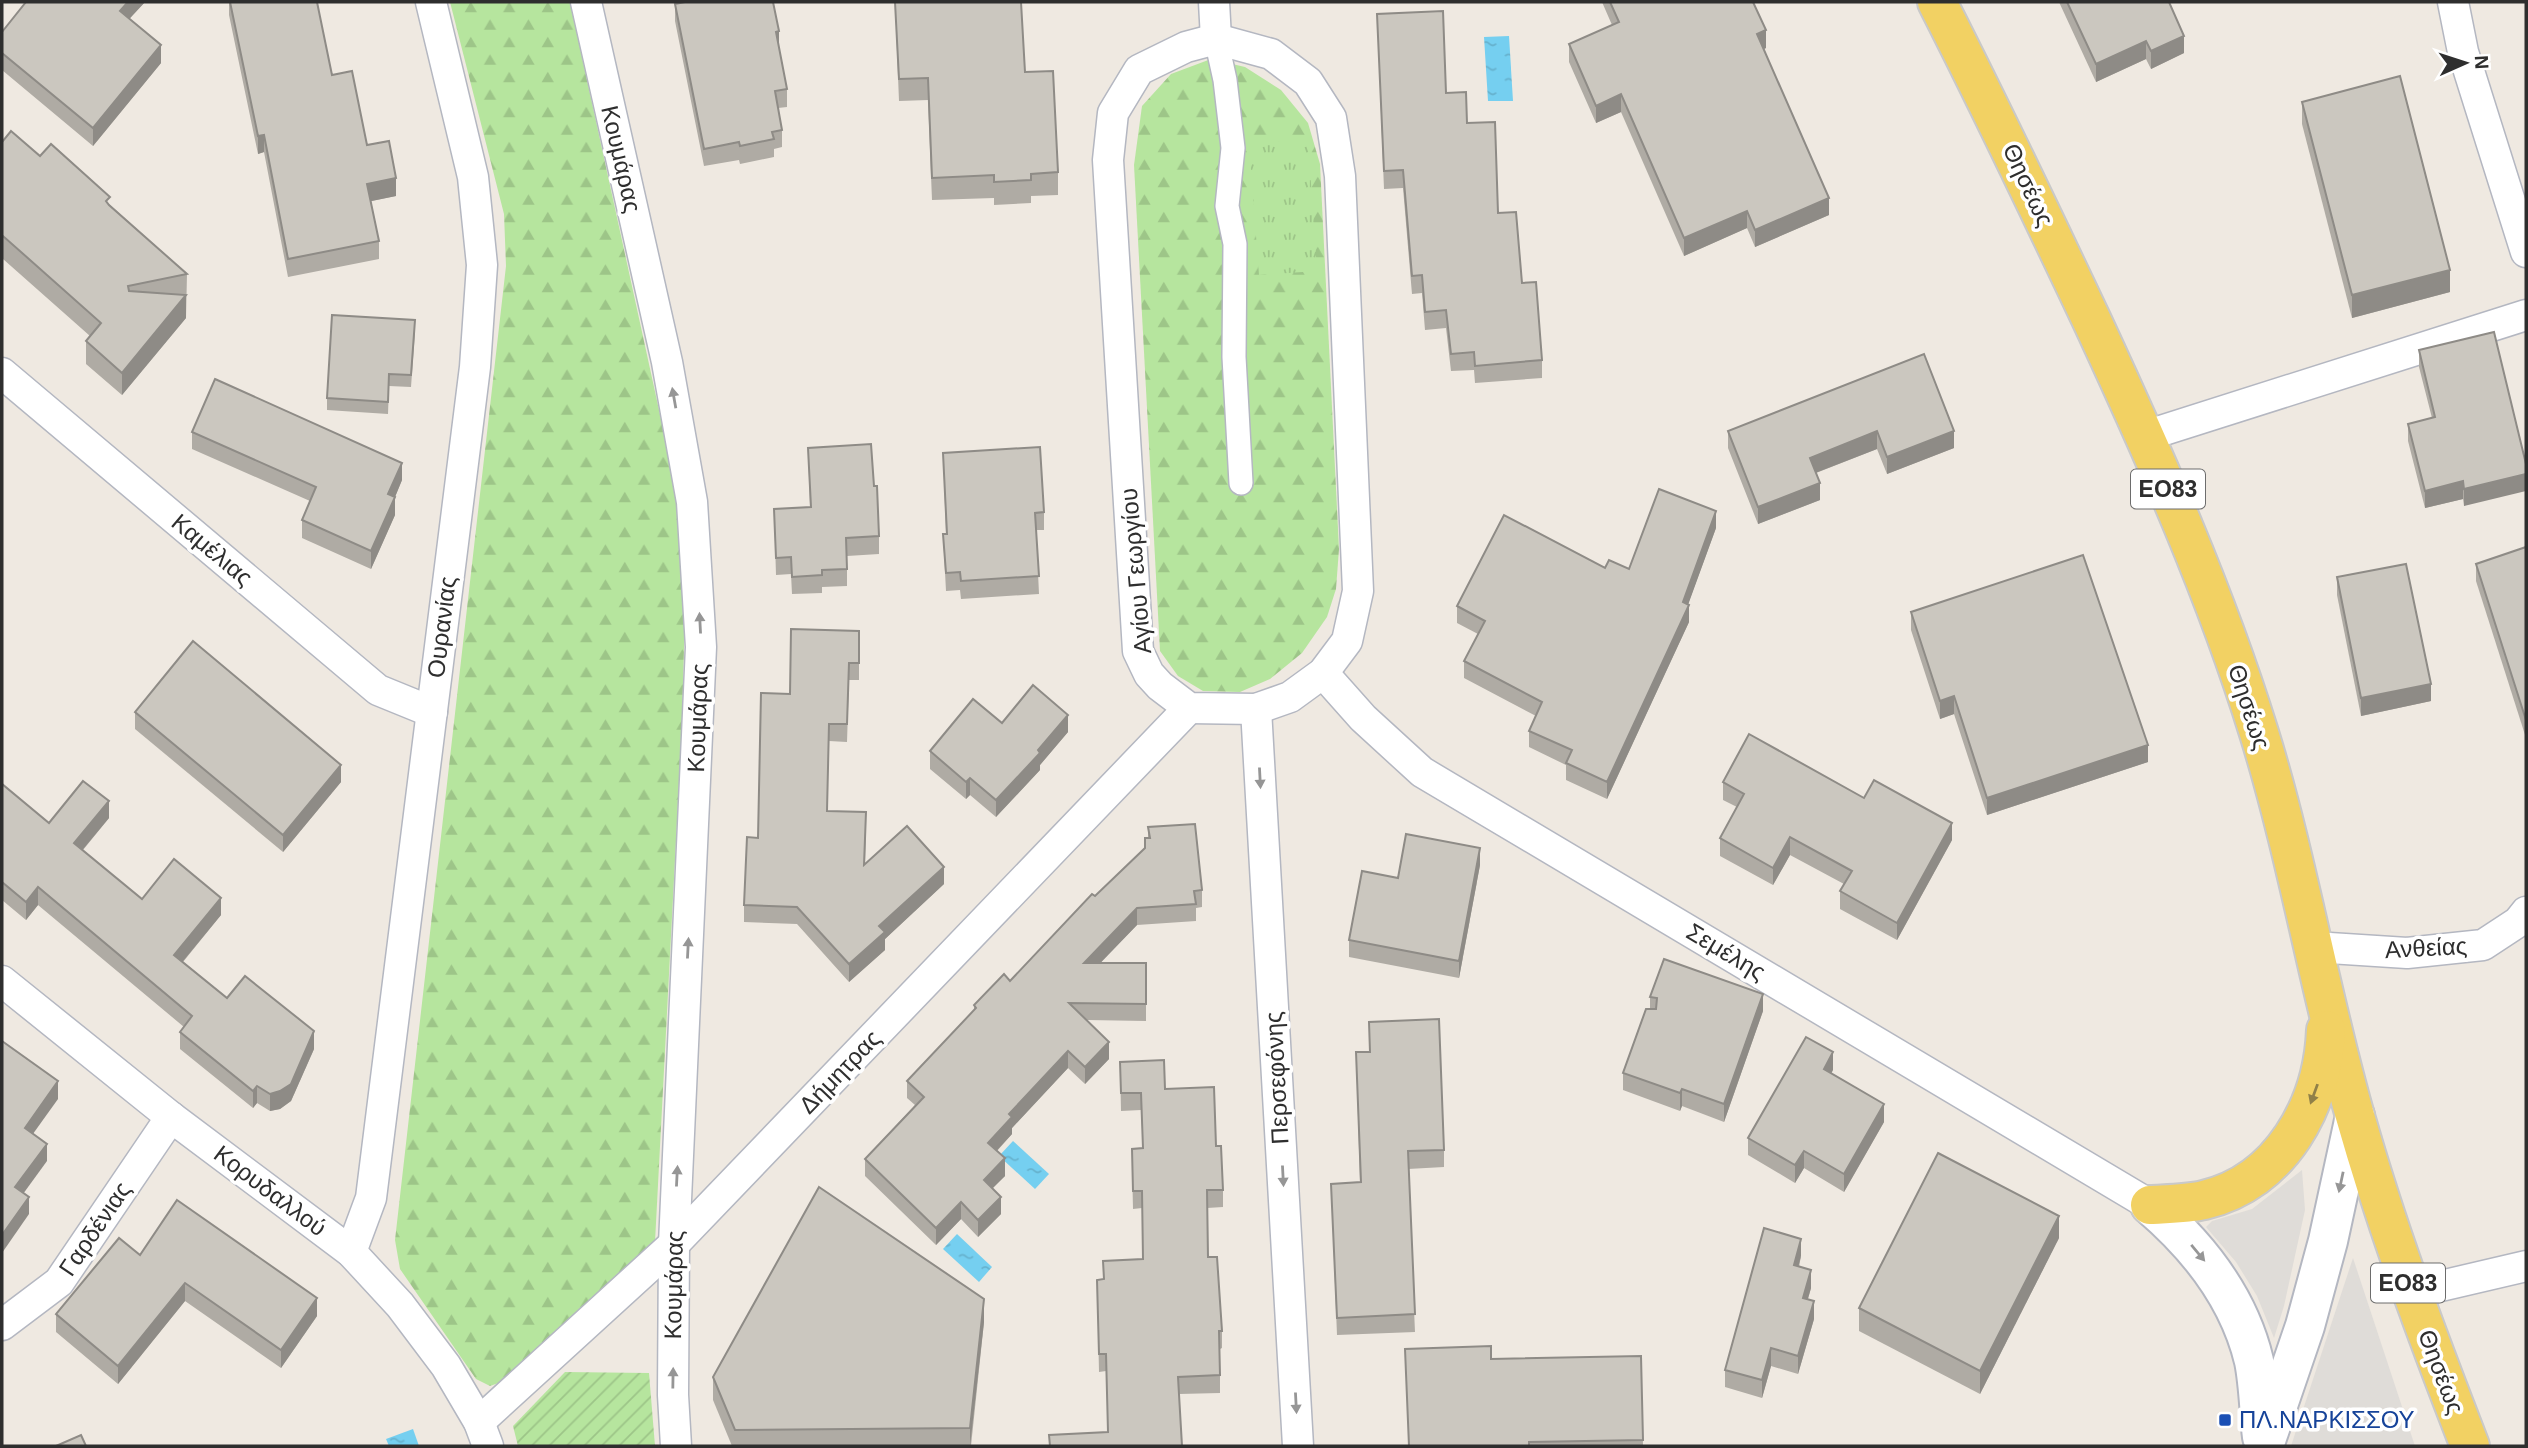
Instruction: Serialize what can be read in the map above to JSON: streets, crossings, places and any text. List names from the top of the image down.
{
  "streets": {
    "main road": ["Θησέως", "ΕΟ83"],
    "street": [
      "Κουμάρας",
      "Καμέλιας",
      "Αγίου Γεωργίου",
      "Ουρανίας",
      "Ανθείας",
      "Σεμέλης",
      "Δήμητρας",
      "Περσεφόνης",
      "Κορυδαλλού",
      "Γαρδένιας"
    ]
  },
  "crossings": [
    ["Κουμάρας", "Δήμητρας"],
    ["Θησέως", "Ανθείας"],
    ["Καμέλιας", "Ουρανίας"],
    ["Αγίου Γεωργίου", "Δήμητρας"],
    ["Ουρανίας", "Κορυδαλλού"],
    ["Δήμητρας", "Κορυδαλλού"],
    ["Κορυδαλλού", "Γαρδένιας"]
  ],
  "one_way": ["Κουμάρας", "Περσεφόνης"],
  "places": {
    "transit": ["ΠΛ.ΝΑΡΚΙΣΣΟΥ"]
  },
  "north": "right"
}
